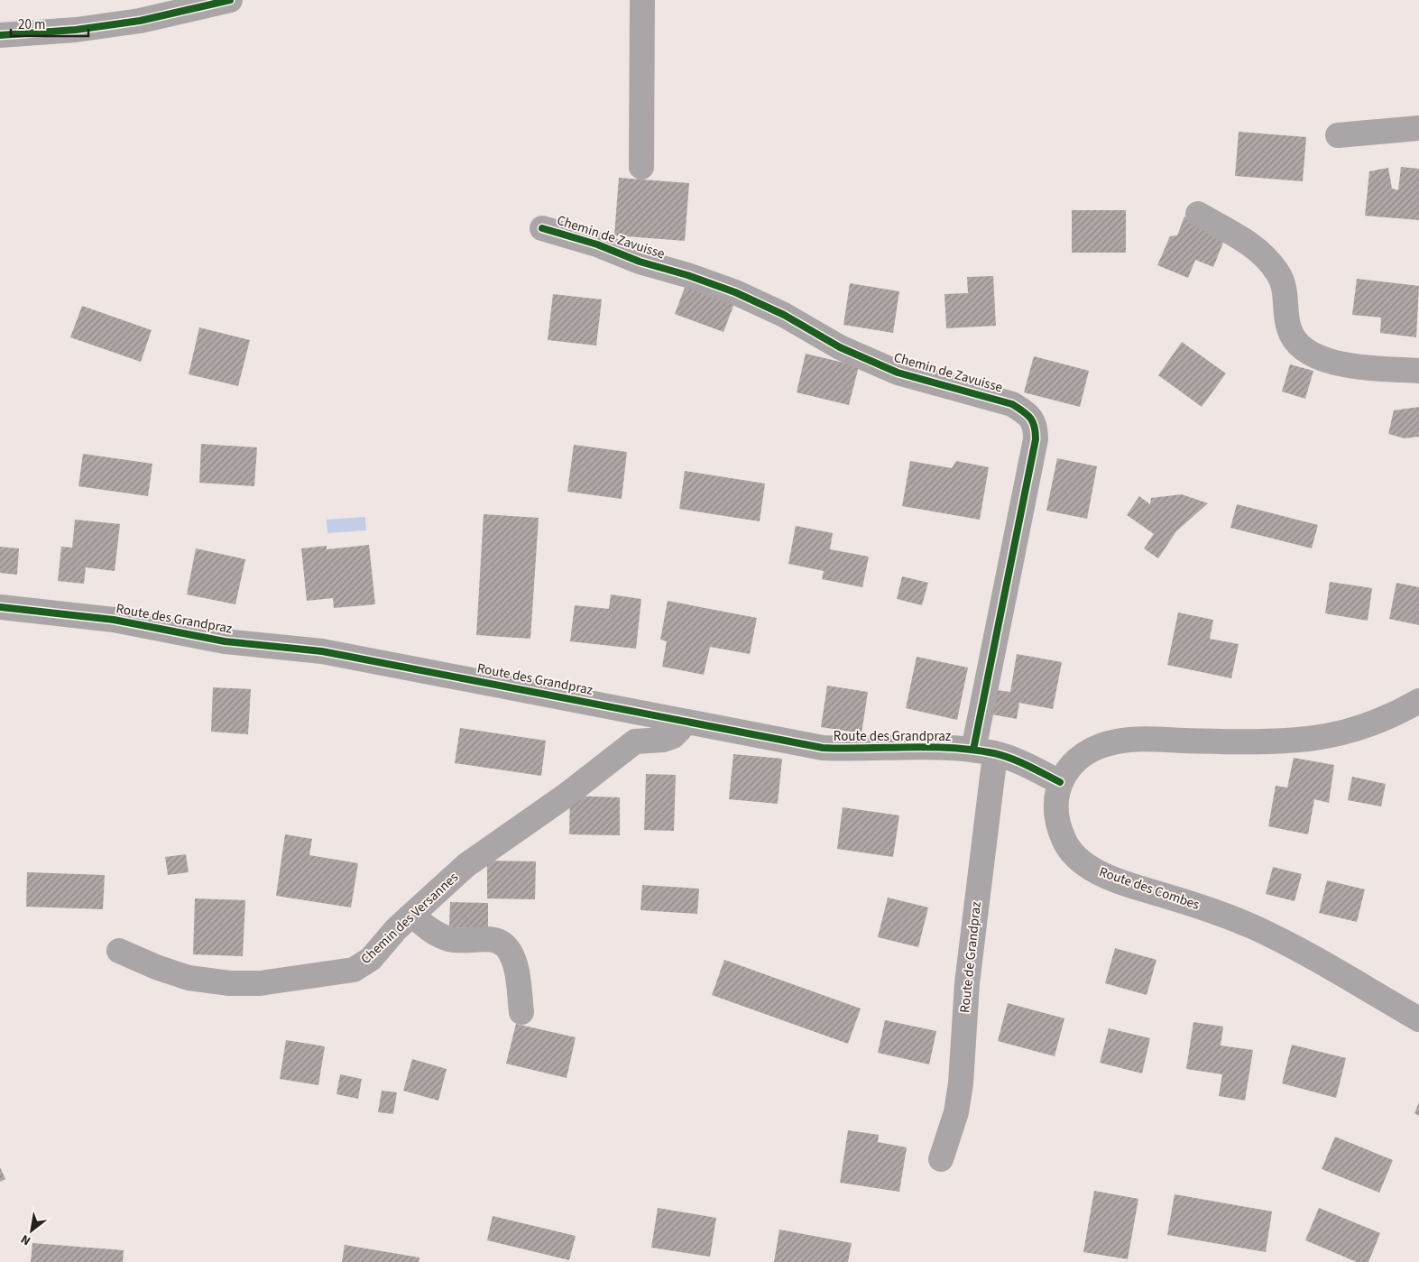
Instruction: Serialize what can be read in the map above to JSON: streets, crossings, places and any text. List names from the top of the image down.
{
  "streets": {
    "street": [
      "Chemin de Zavuisse",
      "Route des Grandpraz",
      "Route des Combes",
      "Chemin des Versannes",
      "Route de Grandpraz"
    ]
  },
  "crossings": [
    ["Chemin de Zavuisse", "Route des Grandpraz"],
    ["Chemin de Zavuisse", "Route de Grandpraz"],
    ["Route des Grandpraz", "Route des Combes"],
    ["Route des Grandpraz", "Chemin des Versannes"],
    ["Route des Grandpraz", "Route de Grandpraz"]
  ],
  "scale_bar": "20 m",
  "north": "bottom left"
}
